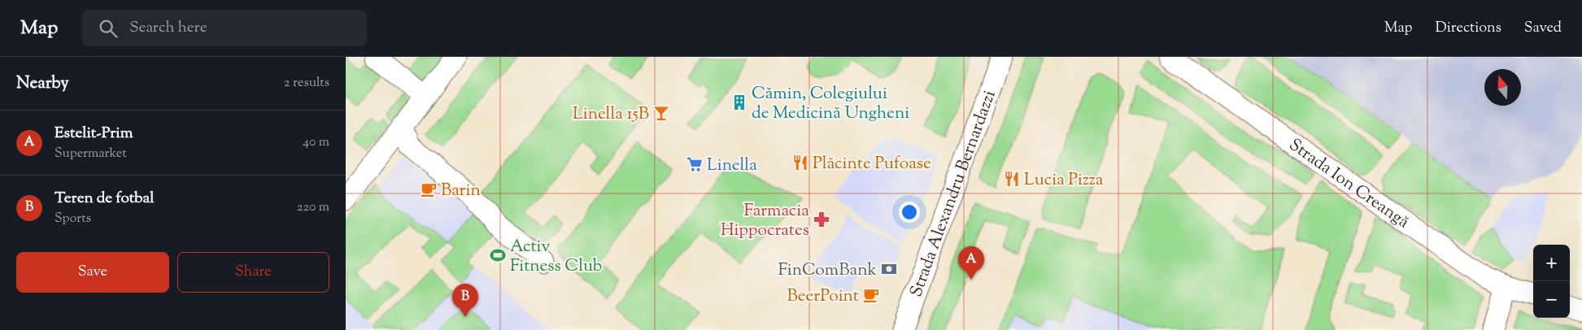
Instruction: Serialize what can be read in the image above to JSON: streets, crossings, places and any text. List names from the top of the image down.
{
  "streets": {
    "street": ["Strada Ion Creangă", "Strada Alexandru Bernardazzi"]
  },
  "places": {
    "building": ["Cămin, Colegiului de Medicină Ungheni"],
    "bar": ["Linella 15B"],
    "restaurant": ["Plăcinte Pufoase", "Lucia Pizza"],
    "supermarket": ["Linella"],
    "cafe": ["Barin", "BeerPoint"],
    "pharmacy": ["Farmacia Hippocrates"],
    "sports": ["Activ Fitness Club"],
    "bank": ["FinComBank"]
  },
  "north": "top",
  "page": {
    "header": "Map",
    "search": "Search here",
    "nav": ["Map", "Directions", "Saved"],
    "heading": ["Nearby", "2 results"],
    "list": [
      {
        "mark": "A",
        "name": "Estelit-Prim",
        "note": "Supermarket",
        "value": "40 m"
      },
      {
        "mark": "B",
        "name": "Teren de fotbal",
        "note": "Sports",
        "value": "220 m"
      }
    ],
    "buttons": ["Save", "Share"],
    "map_buttons": ["+", "−"],
    "pins": ["A", "B"]
  }
}
